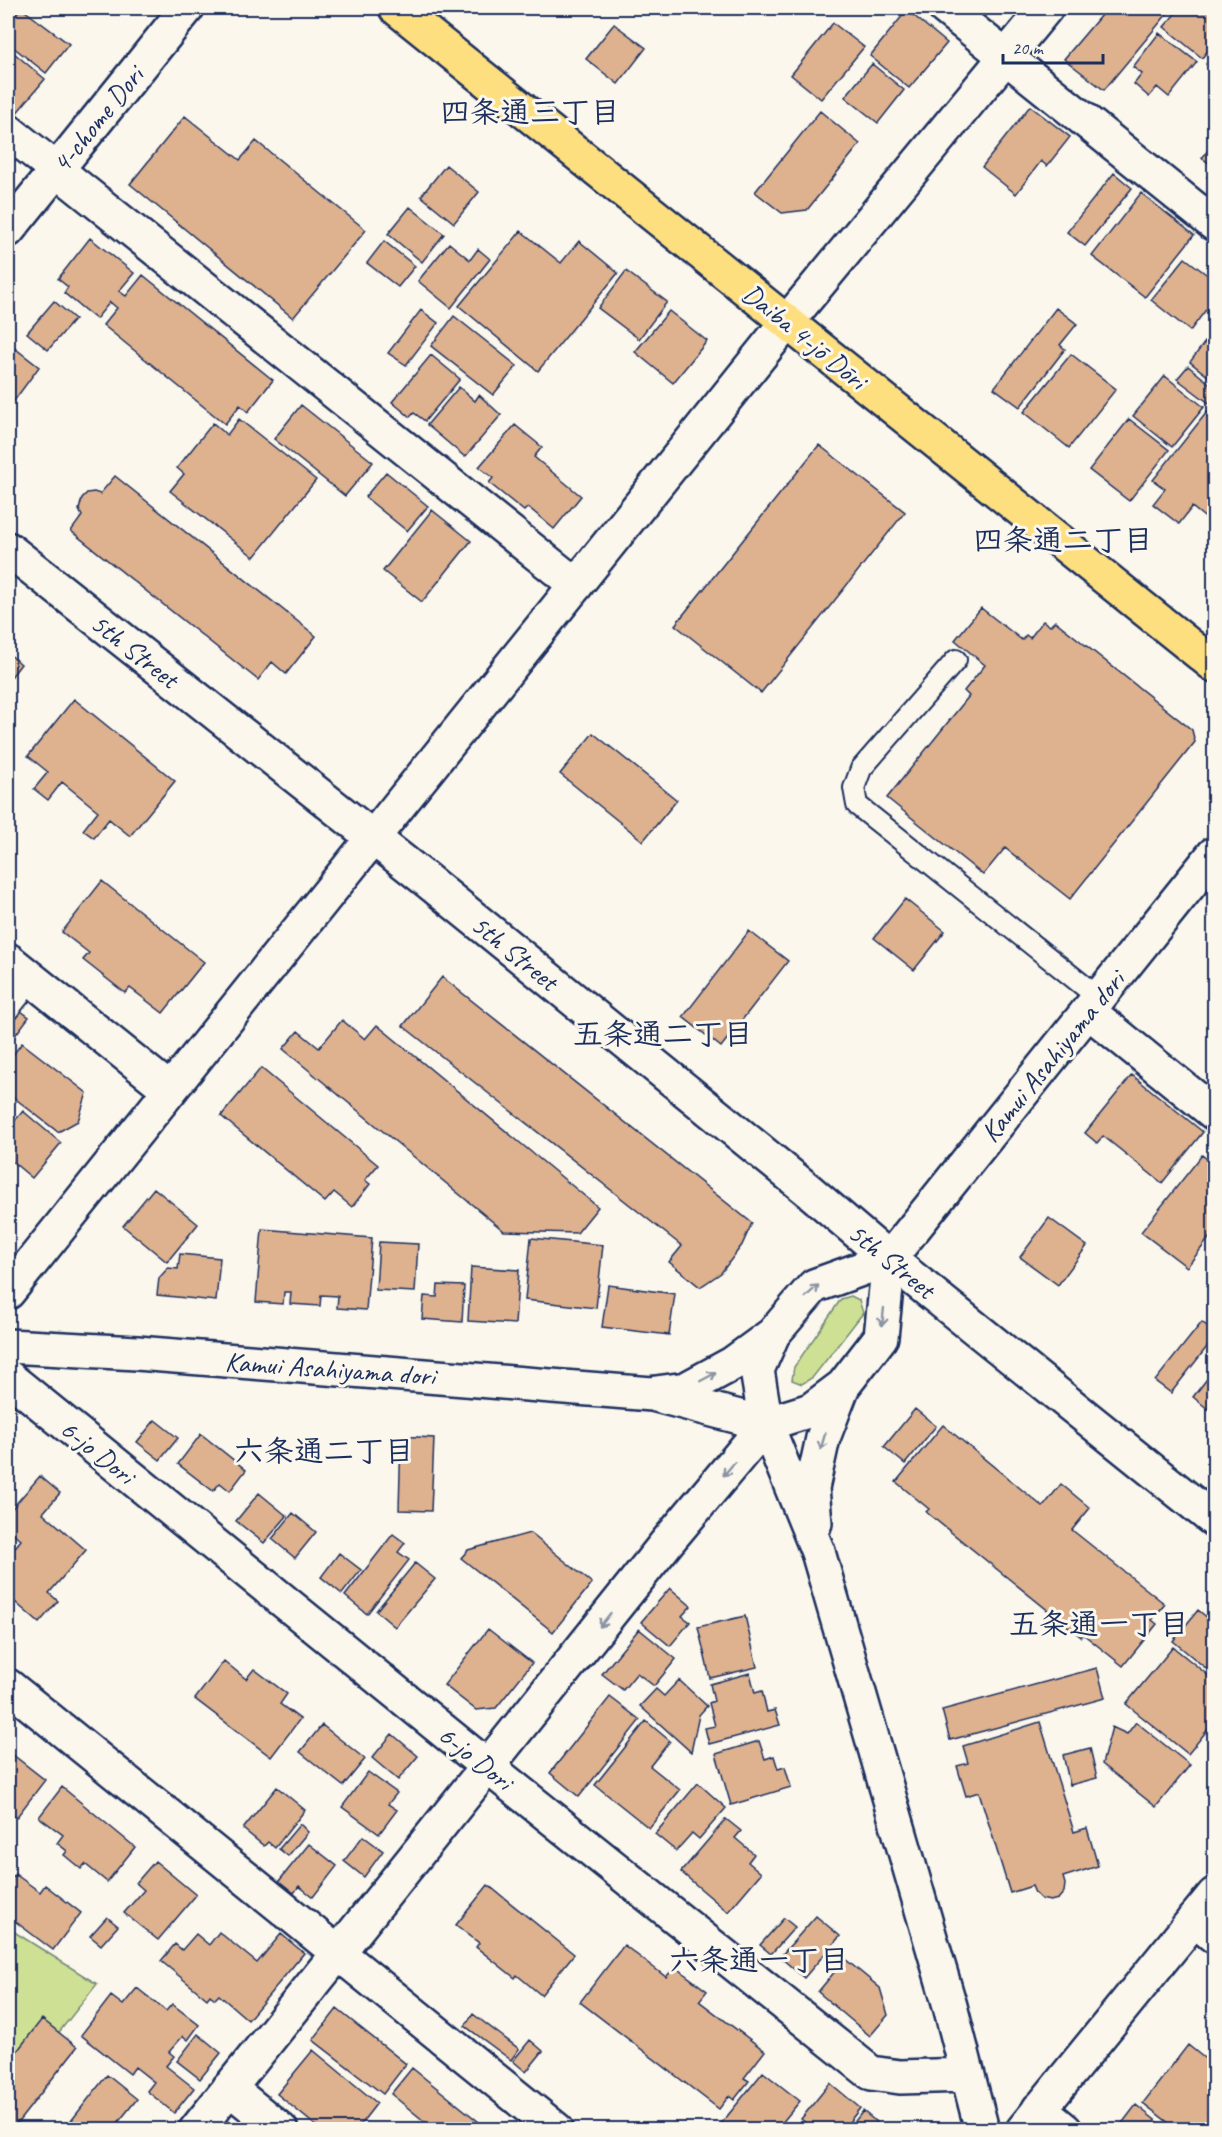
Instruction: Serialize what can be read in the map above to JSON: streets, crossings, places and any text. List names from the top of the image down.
{
  "streets": {
    "highway": ["Daiba 4-jō Dōri"],
    "street": [
      "4-chome Dori",
      "5th Street",
      "Kamui Asahiyama dori",
      "6-jo Dori"
    ]
  },
  "crossings": [
    ["5th Street", "Kamui Asahiyama dori"]
  ],
  "districts": [
    "四条通三丁目",
    "四条通二丁目",
    "五条通二丁目",
    "六条通二丁目",
    "五条通一丁目",
    "六条通一丁目"
  ],
  "scale_bar": "20 m"
}
